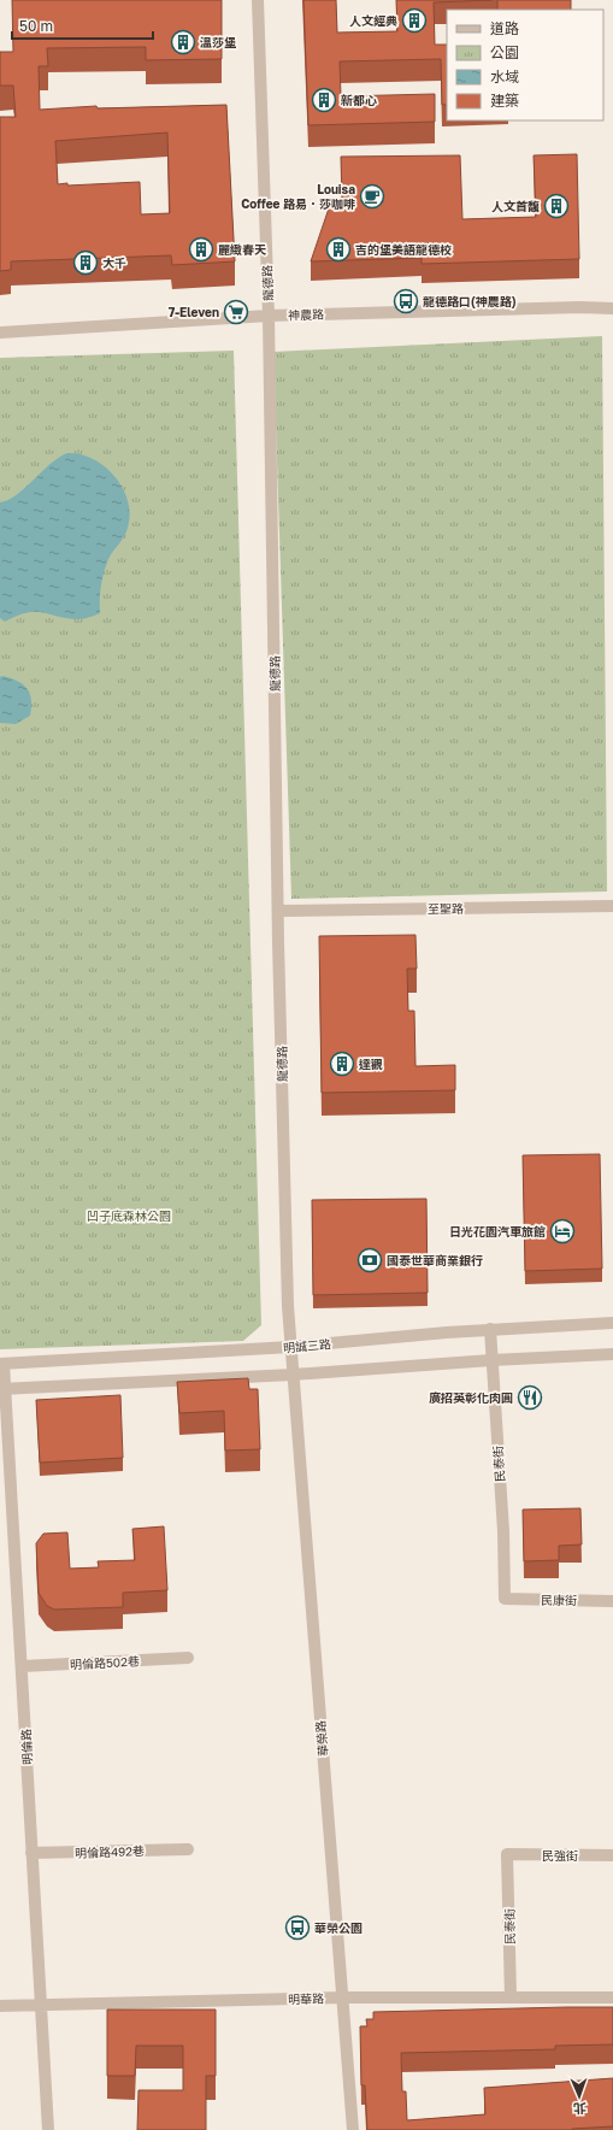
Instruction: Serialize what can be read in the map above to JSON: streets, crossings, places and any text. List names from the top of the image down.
{
  "streets": {
    "street": [
      "龍德路",
      "神農路",
      "至聖路",
      "明誠三路",
      "民泰街",
      "民康街",
      "明倫路502巷",
      "華榮路",
      "明倫路",
      "明倫路492巷",
      "民強街",
      "明華路"
    ]
  },
  "crossings": [
    ["龍德路", "神農路"],
    ["龍德路", "至聖路"],
    ["龍德路", "明誠三路"],
    ["龍德路", "華榮路"],
    ["明誠三路", "民泰街"],
    ["明誠三路", "華榮路"],
    ["明誠三路", "明倫路"],
    ["民泰街", "民康街"],
    ["民泰街", "民強街"],
    ["民泰街", "明華路"],
    ["明倫路502巷", "明倫路"],
    ["華榮路", "明華路"],
    ["明倫路", "明倫路492巷"],
    ["明倫路", "明華路"]
  ],
  "parks": ["凹子底森林公園"],
  "places": {
    "building": [
      "人文經典",
      "溫莎堡",
      "新都心",
      "人文首馥",
      "麗緻春天",
      "吉的堡美語龍德校",
      "大千",
      "達觀"
    ],
    "cafe": ["Louisa Coffee 路易．莎咖啡"],
    "bus stop": ["龍德路口(神農路)", "華榮公園"],
    "supermarket": ["7-Eleven"],
    "hotel": ["日光花園汽車旅館"],
    "bank": ["國泰世華商業銀行"],
    "restaurant": ["廣招英彰化肉圓"]
  },
  "legend": [
    "道路",
    "公園",
    "水域",
    "建築"
  ],
  "scale_bar": "50 m",
  "north": "bottom"
}
